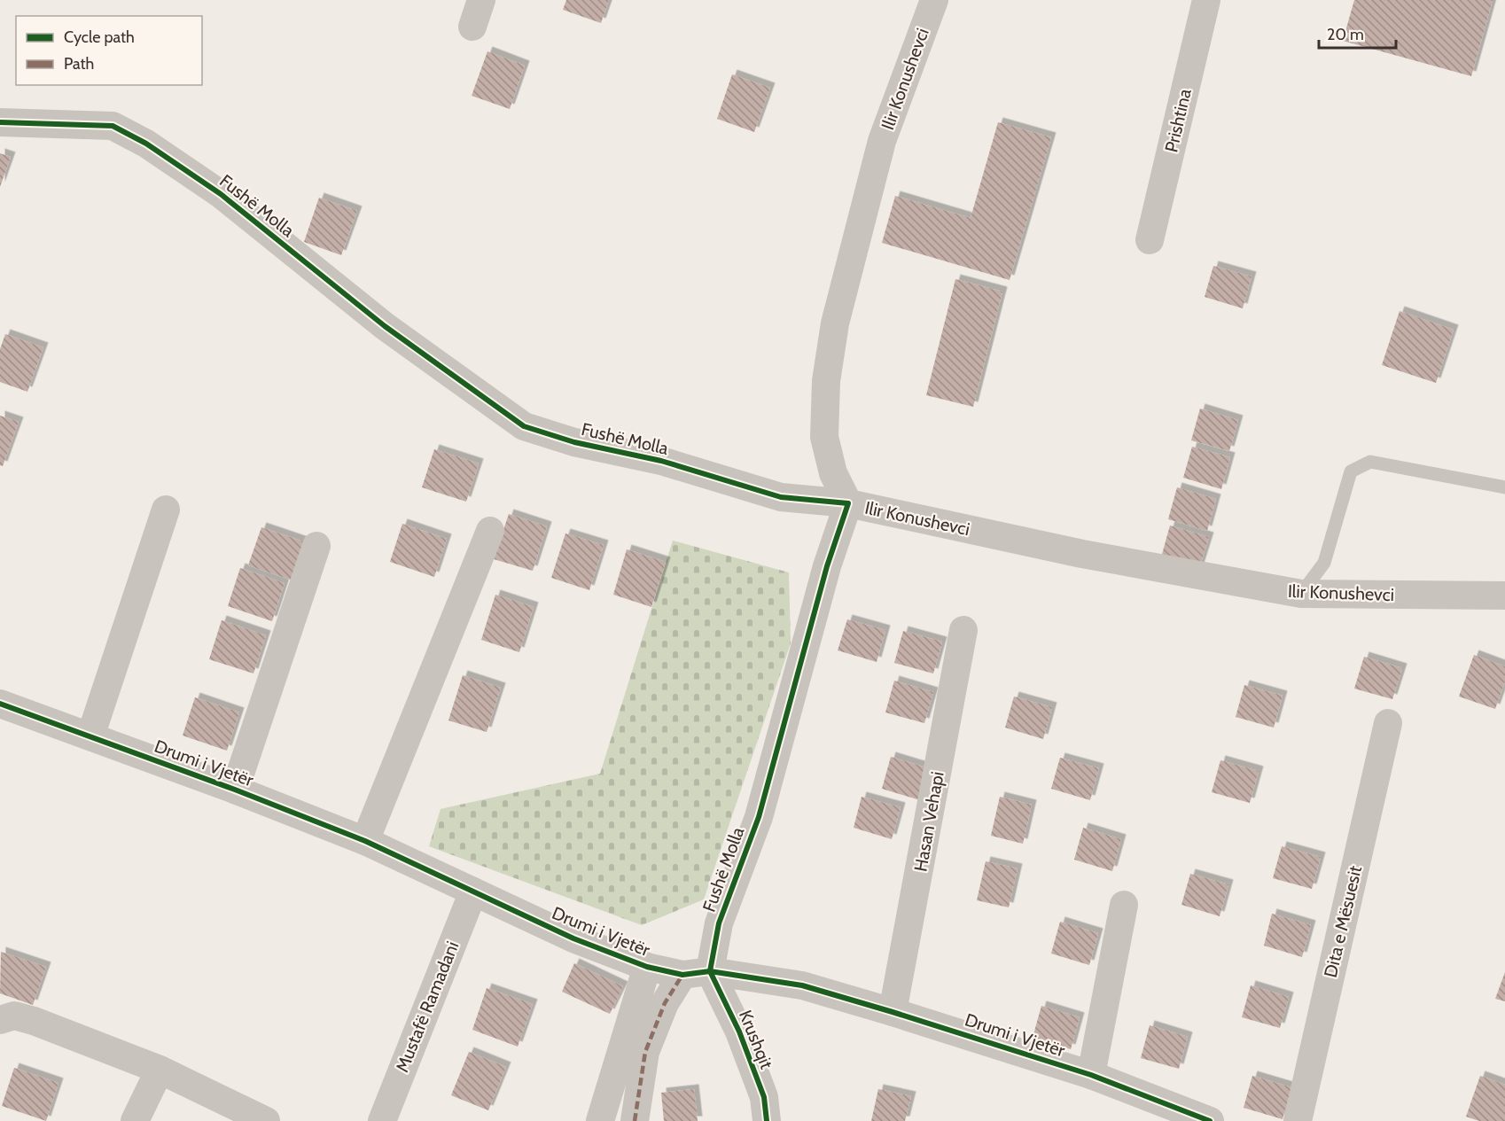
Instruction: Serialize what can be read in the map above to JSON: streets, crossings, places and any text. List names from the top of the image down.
{
  "streets": {
    "street": [
      "Ilir Konushevci",
      "Prishtina",
      "Fushë Molla",
      "Drumi i Vjetër",
      "Hasan Vehapi",
      "Dita e Mësuesit",
      "Mustafë Ramadani",
      "Krushqit"
    ]
  },
  "crossings": [
    ["Ilir Konushevci", "Fushë Molla"],
    ["Fushë Molla", "Drumi i Vjetër"],
    ["Fushë Molla", "Krushqit"],
    ["Drumi i Vjetër", "Hasan Vehapi"],
    ["Drumi i Vjetër", "Mustafë Ramadani"],
    ["Drumi i Vjetër", "Krushqit"]
  ],
  "legend": ["Cycle path", "Path"],
  "scale_bar": "20 m"
}
